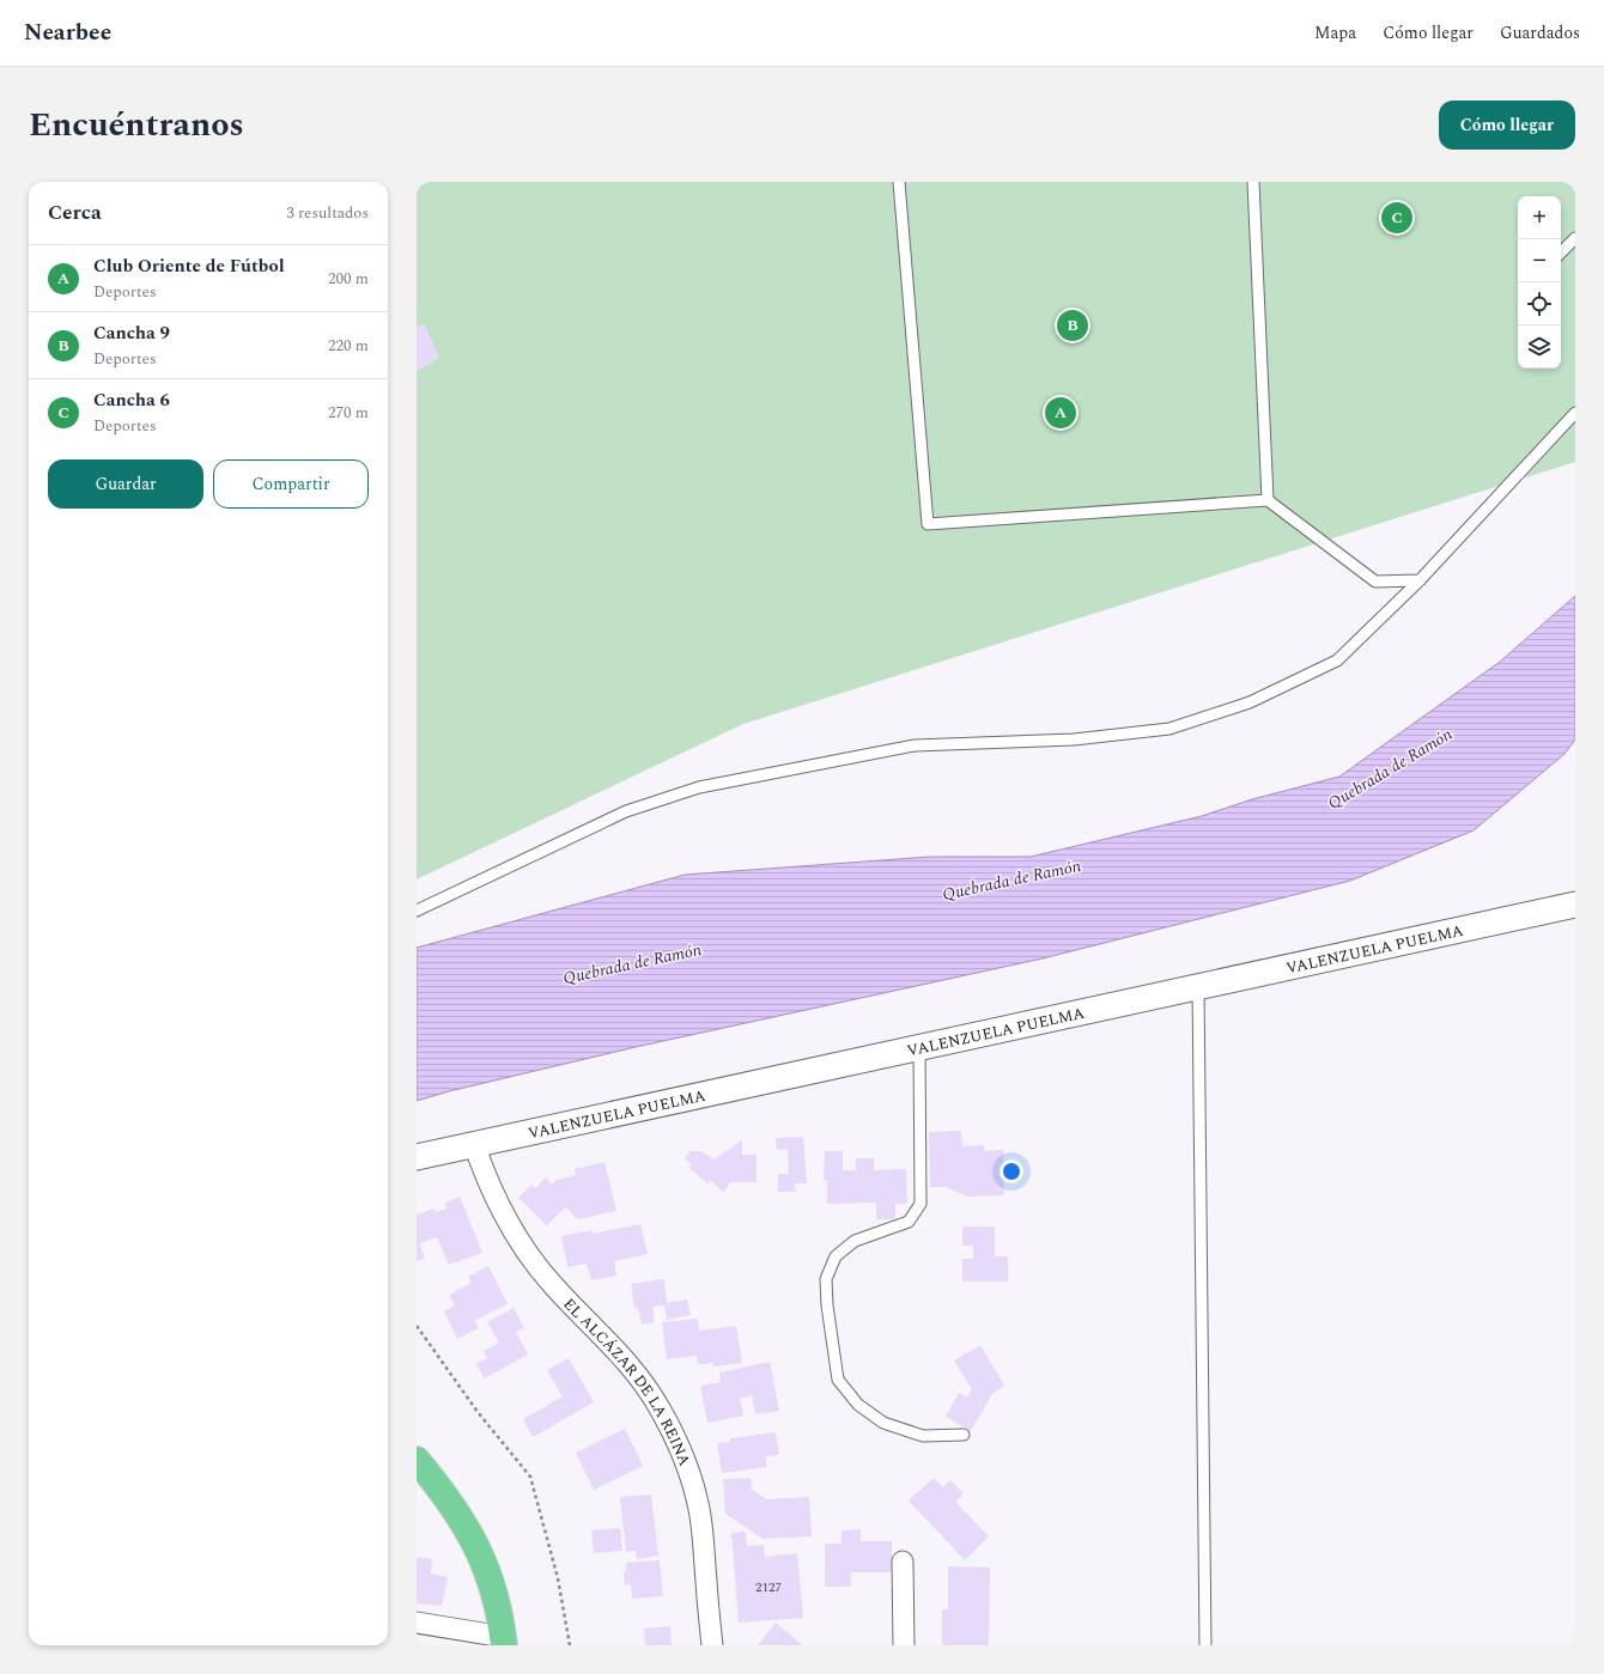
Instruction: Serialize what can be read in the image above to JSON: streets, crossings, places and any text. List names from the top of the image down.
{
  "streets": {
    "street": ["VALENZUELA PUELMA", "EL ALCÁZAR DE LA REINA"]
  },
  "crossings": [
    ["VALENZUELA PUELMA", "EL ALCÁZAR DE LA REINA"]
  ],
  "water": ["Quebrada de Ramón"],
  "house_numbers": ["2127"],
  "page": {
    "header": "Nearbee",
    "nav": ["Mapa", "Cómo llegar", "Guardados"],
    "title": "Encuéntranos",
    "buttons": [
      "Cómo llegar",
      ["Guardar", "Compartir"]
    ],
    "heading": ["Cerca", "3 resultados"],
    "map_buttons": ["+", "−"],
    "pins": ["C", "B", "A"],
    "list": [
      {
        "mark": "A",
        "name": "Club Oriente de Fútbol",
        "note": "Deportes",
        "value": "200 m"
      },
      {
        "mark": "B",
        "name": "Cancha 9",
        "note": "Deportes",
        "value": "220 m"
      },
      {
        "mark": "C",
        "name": "Cancha 6",
        "note": "Deportes",
        "value": "270 m"
      }
    ]
  }
}
